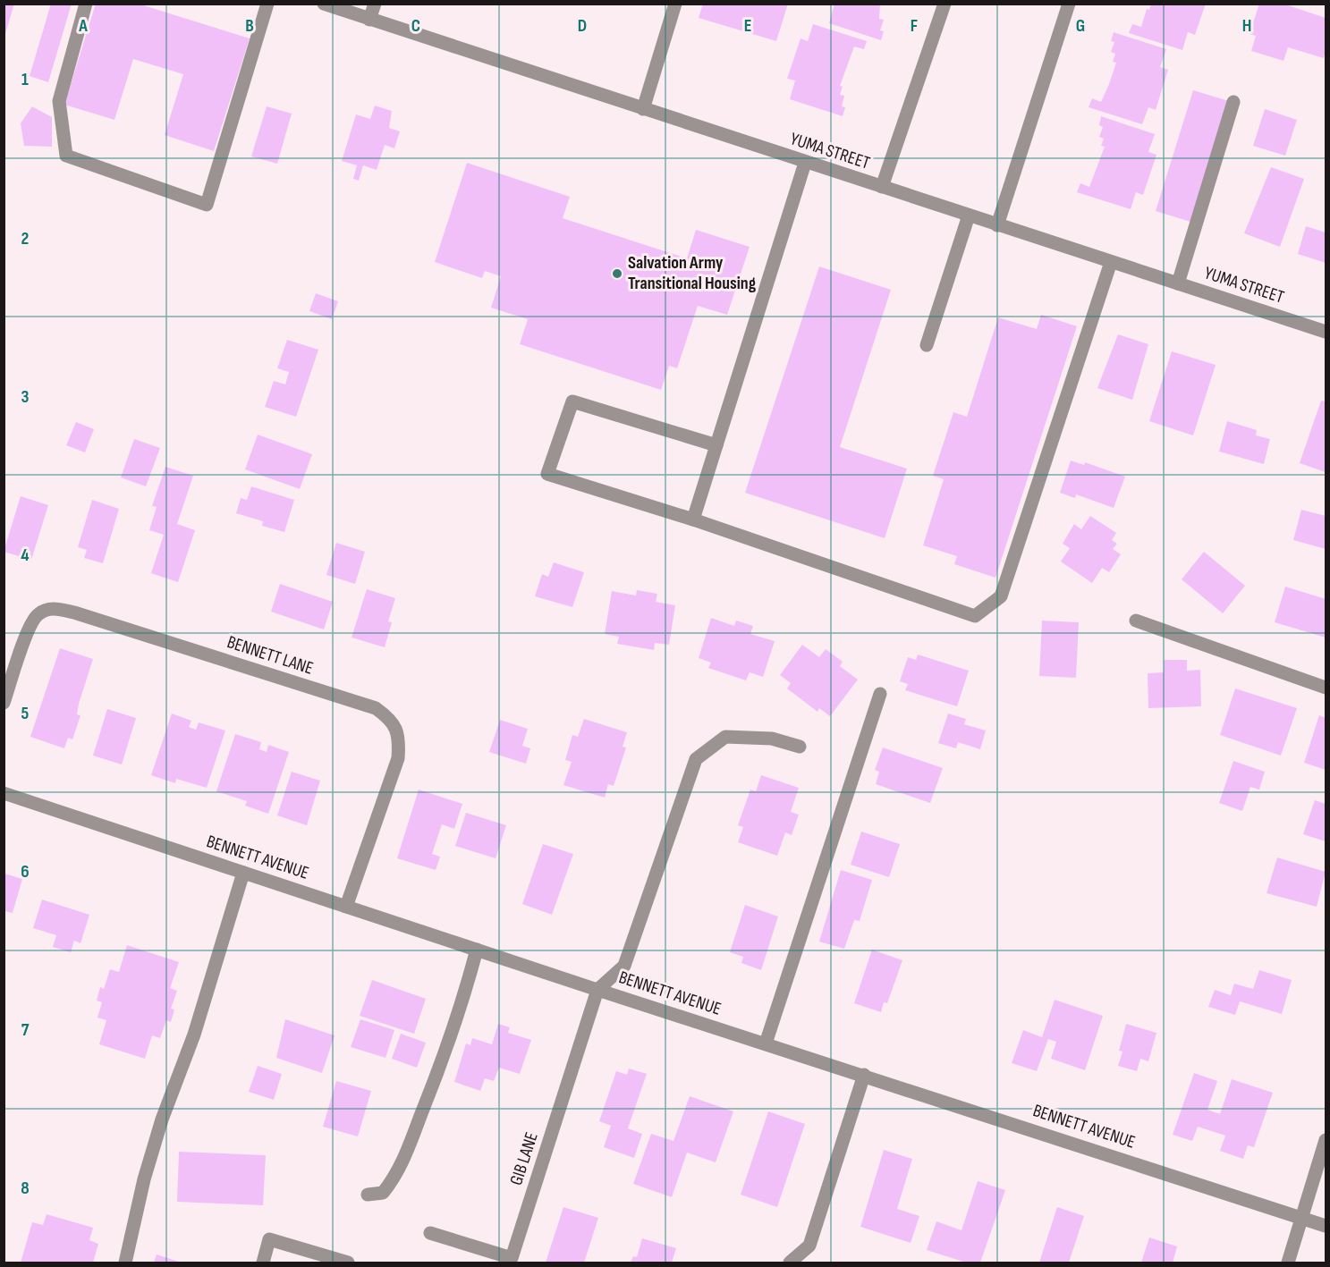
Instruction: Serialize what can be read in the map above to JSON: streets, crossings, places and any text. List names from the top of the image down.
{
  "streets": {
    "street": [
      "YUMA STREET",
      "BENNETT LANE",
      "BENNETT AVENUE",
      "GIB LANE"
    ]
  },
  "crossings": [
    ["BENNETT LANE", "BENNETT AVENUE"],
    ["BENNETT AVENUE", "GIB LANE"]
  ],
  "places": ["Salvation Army Transitional Housing"],
  "grid": {
    "columns": [
      "A",
      "B",
      "C",
      "D",
      "E",
      "F",
      "G",
      "H"
    ],
    "rows": [
      "1",
      "2",
      "3",
      "4",
      "5",
      "6",
      "7",
      "8"
    ]
  }
}
